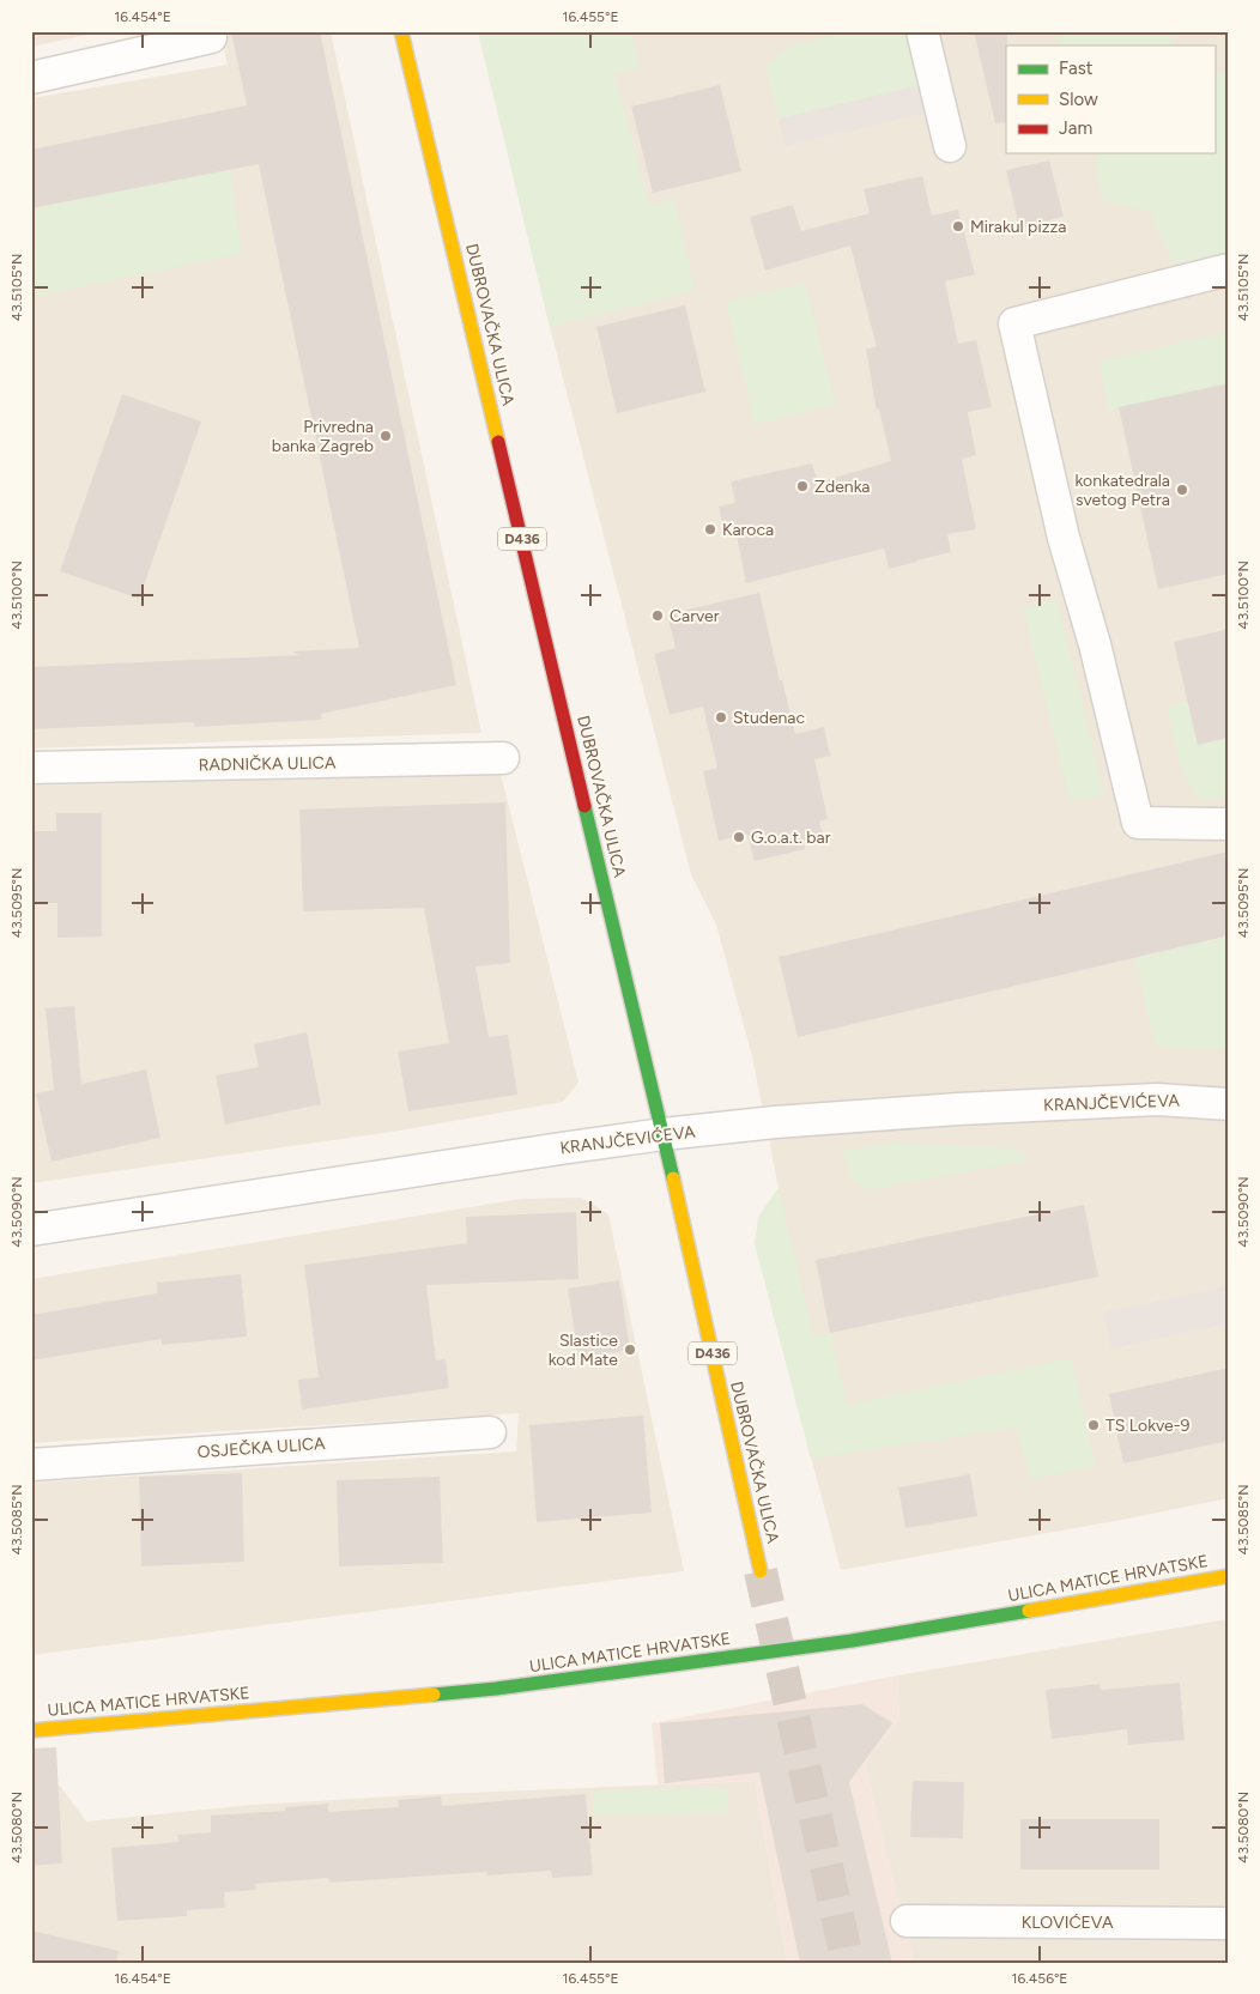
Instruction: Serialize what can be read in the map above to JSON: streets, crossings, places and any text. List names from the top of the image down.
{
  "streets": {
    "main road": ["DUBROVAČKA ULICA", "D436", "ULICA MATICE HRVATSKE"],
    "street": [
      "RADNIČKA ULICA",
      "KRANJČEVIĆEVA",
      "OSJEČKA ULICA",
      "KLOVIĆEVA"
    ]
  },
  "crossings": [
    ["DUBROVAČKA ULICA", "KRANJČEVIĆEVA"]
  ],
  "places": [
    "Mirakul pizza",
    "Privredna banka Zagreb",
    "Zdenka",
    "konkatedrala svetog Petra",
    "Karoca",
    "Carver",
    "Studenac",
    "G.o.a.t. bar",
    "Slastice kod Mate",
    "TS Lokve-9"
  ],
  "legend": ["Fast", "Slow", "Jam"],
  "coordinates": [
    "16.454°E",
    "16.455°E",
    "43.5105°N",
    "43.5100°N",
    "43.5095°N",
    "43.5090°N",
    "43.5085°N",
    "43.5080°N",
    "16.456°E"
  ]
}
